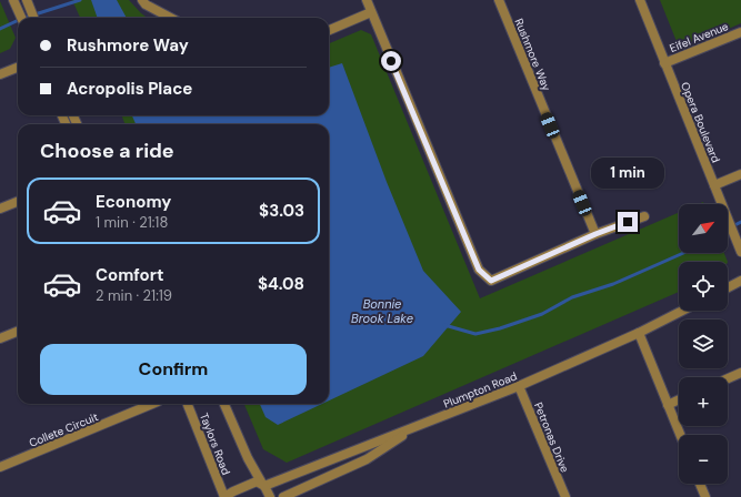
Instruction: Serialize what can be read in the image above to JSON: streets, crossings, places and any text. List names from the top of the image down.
{
  "streets": {
    "street": [
      "Eifel Avenue",
      "Rushmore Way",
      "Opera Boulevard",
      "Plumpton Road",
      "Collete Circuit",
      "Petronas Drive",
      "Taylors Road"
    ]
  },
  "crossings": [
    ["Eifel Avenue", "Opera Boulevard"],
    ["Plumpton Road", "Petronas Drive"],
    ["Plumpton Road", "Taylors Road"]
  ],
  "water": ["Bonnie Brook Lake"],
  "north": "top right",
  "page": {
    "banner": ["Rushmore Way", "Acropolis Place"],
    "heading": "Choose a ride",
    "bubble": "1 min",
    "list": [
      {
        "name": "Economy",
        "note": "1 min · 21:18",
        "value": "$3.03"
      },
      {
        "name": "Comfort",
        "note": "2 min · 21:19",
        "value": "$4.08"
      }
    ],
    "map_buttons": ["+", "−"],
    "buttons": "Confirm"
  }
}
